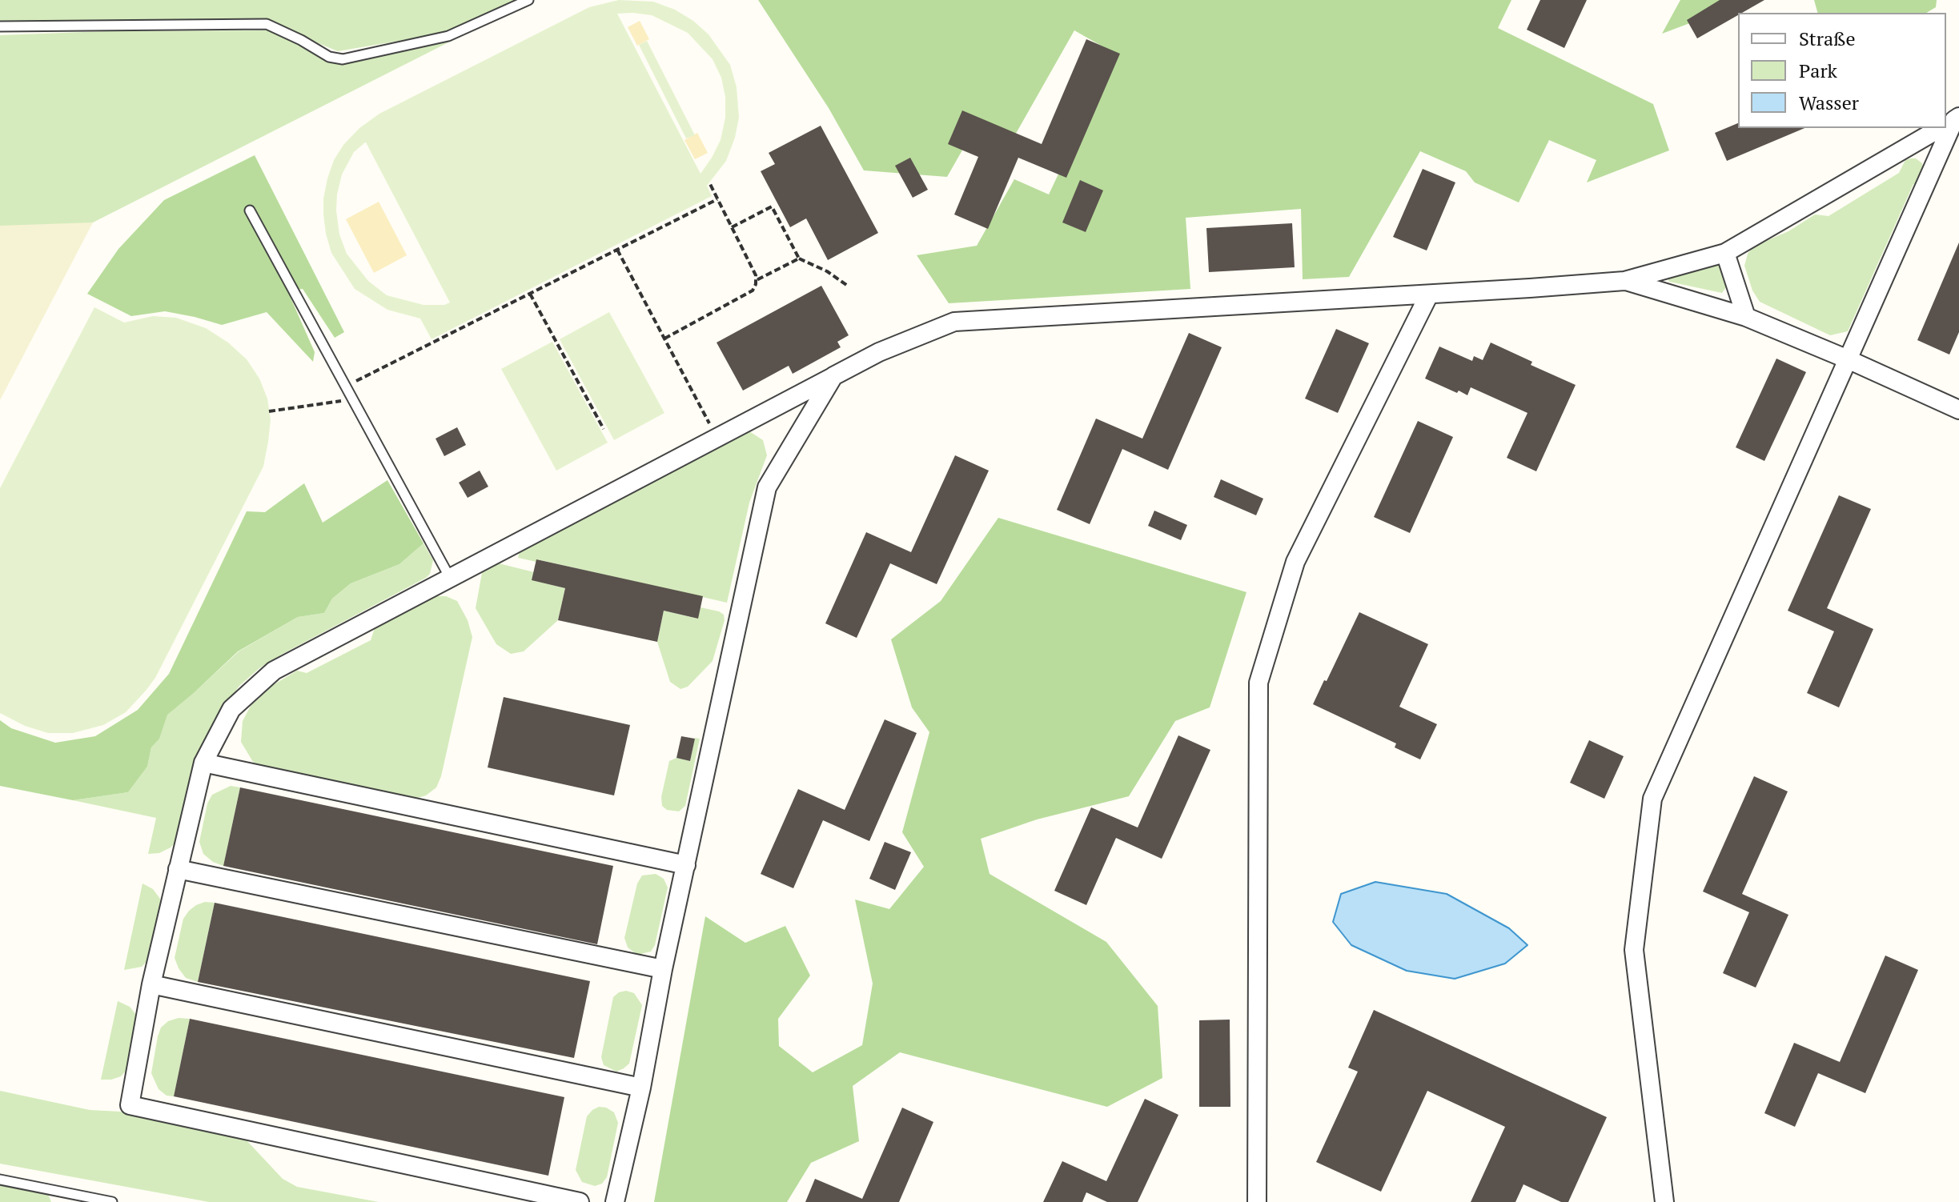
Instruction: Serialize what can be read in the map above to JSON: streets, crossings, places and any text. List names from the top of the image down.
{
  "legend": ["Straße", "Park", "Wasser"]
}
